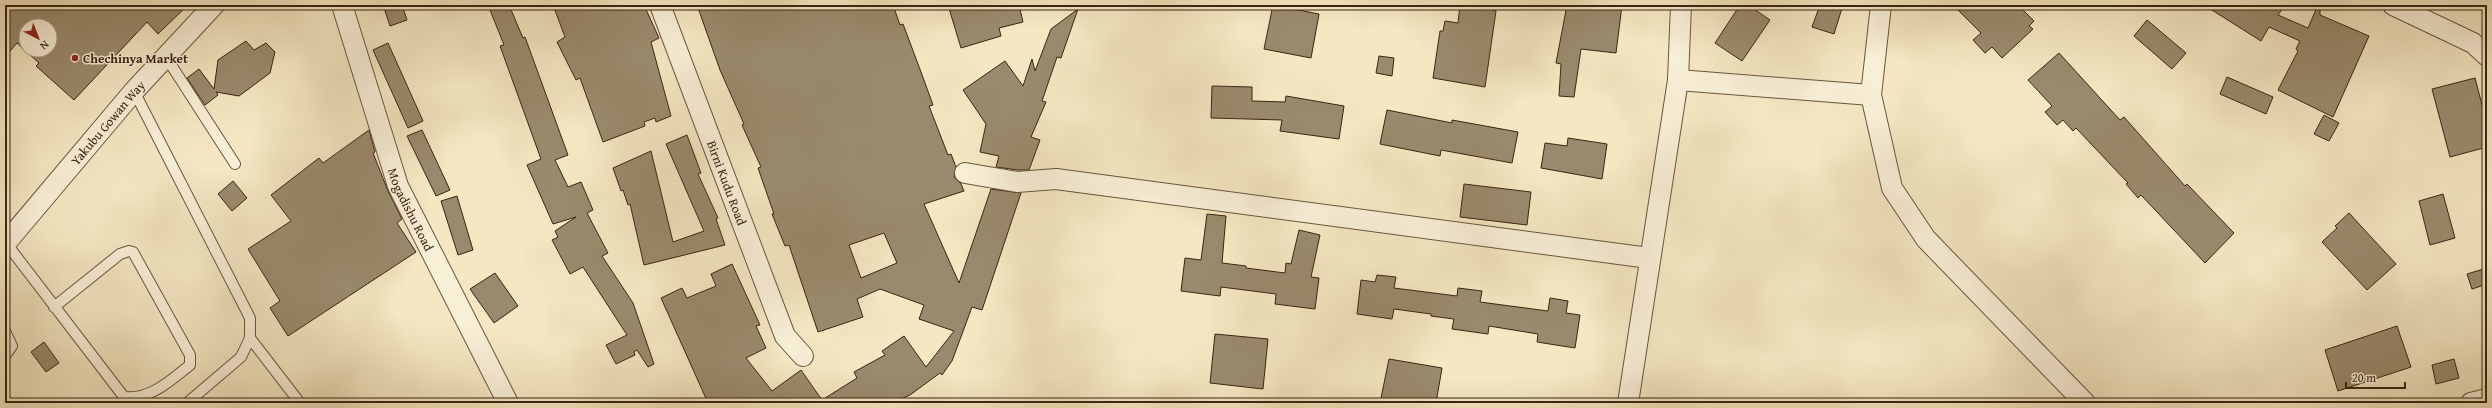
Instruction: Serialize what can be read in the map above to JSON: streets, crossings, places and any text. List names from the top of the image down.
{
  "streets": {
    "street": ["Yakubu Gowan Way", "Birni Kudu Road", "Mogadishu Road"]
  },
  "places": ["Chechinya Market"],
  "scale_bar": "20 m",
  "north": "bottom right"
}
